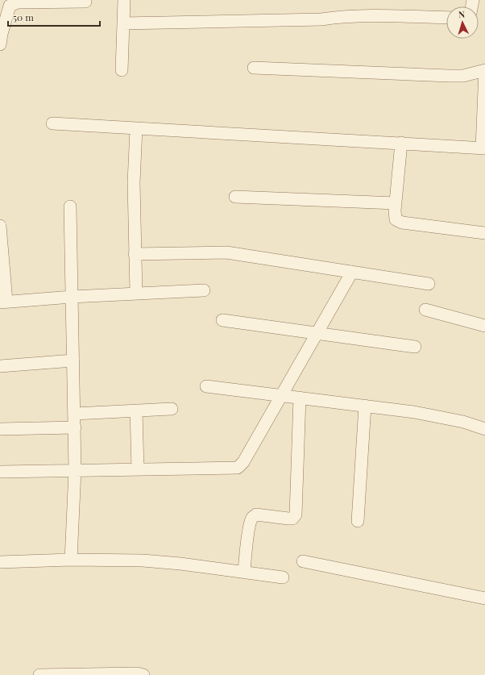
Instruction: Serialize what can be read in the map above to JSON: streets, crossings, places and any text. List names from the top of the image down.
{
  "scale_bar": "50 m",
  "north": "top"
}
